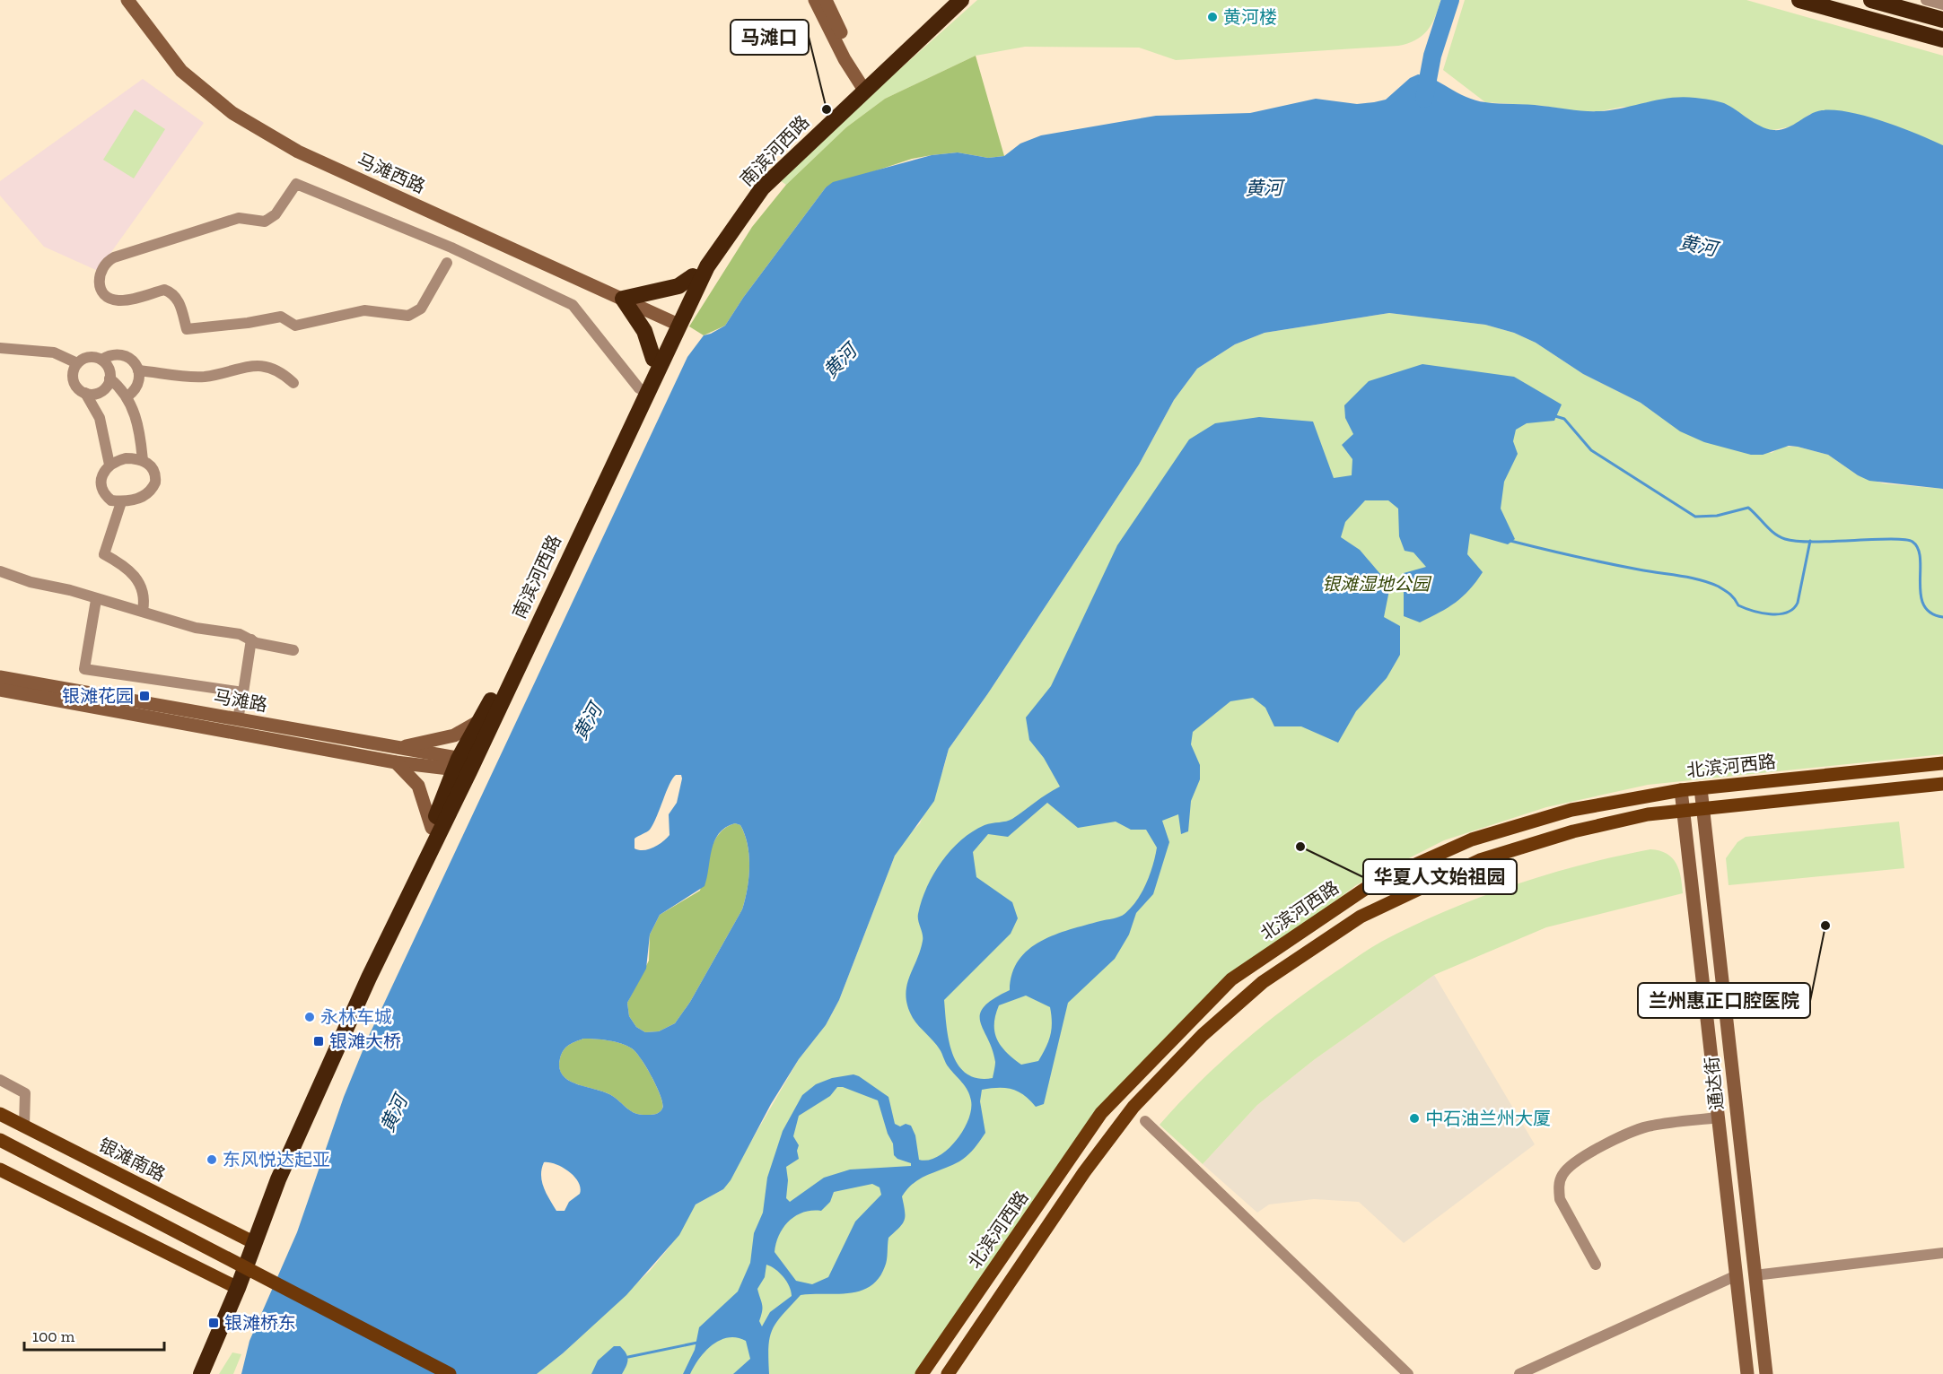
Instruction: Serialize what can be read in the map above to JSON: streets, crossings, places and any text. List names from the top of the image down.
{
  "streets": {
    "highway": ["南滨河西路"],
    "main road": [
      "马滩西路",
      "马滩路",
      "北滨河西路",
      "通达街",
      "银滩南路"
    ]
  },
  "crossings": [
    ["南滨河西路", "马滩西路"],
    ["南滨河西路", "马滩路"],
    ["南滨河西路", "银滩南路"],
    ["北滨河西路", "通达街"]
  ],
  "water": ["黄河"],
  "parks": ["银滩湿地公园"],
  "places": {
    "other": [
      "黄河楼",
      "马滩口",
      "华夏人文始祖园",
      "兰州惠正口腔医院",
      "永林车城",
      "中石油兰州大厦",
      "东风悦达起亚"
    ],
    "transit": ["银滩花园", "银滩大桥", "银滩桥东"]
  },
  "scale_bar": "100 m"
}
